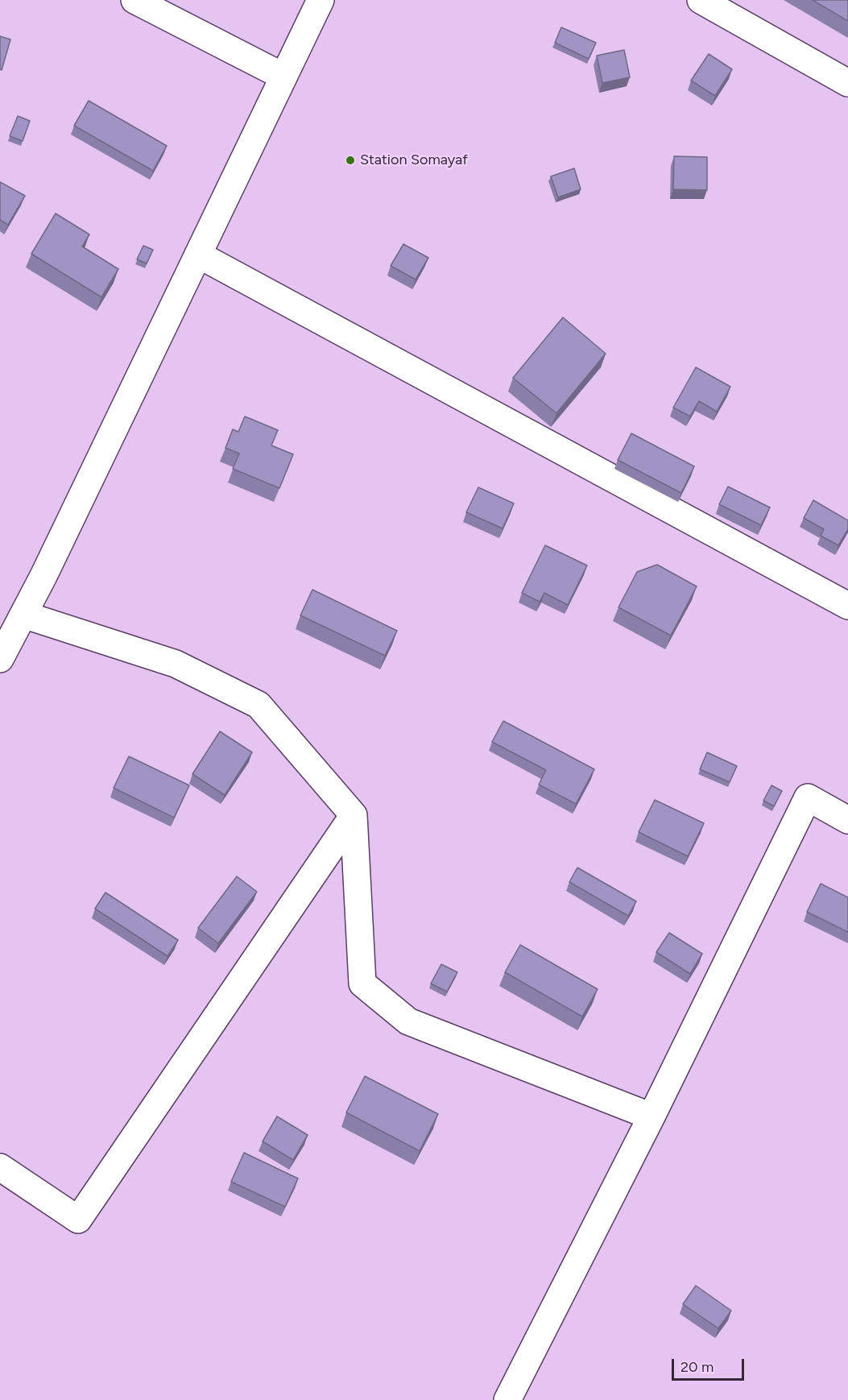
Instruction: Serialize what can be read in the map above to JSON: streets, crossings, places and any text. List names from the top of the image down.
{
  "places": ["Station Somayaf"],
  "scale_bar": "20 m"
}
